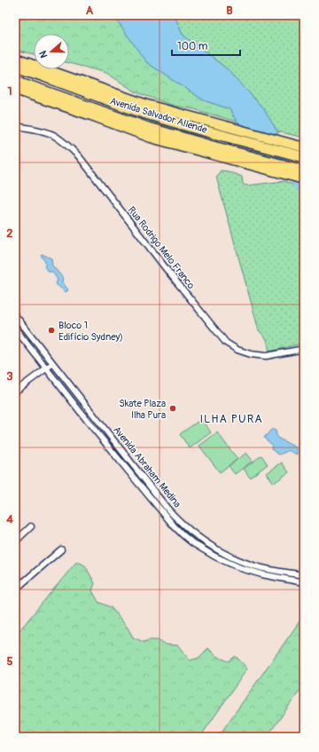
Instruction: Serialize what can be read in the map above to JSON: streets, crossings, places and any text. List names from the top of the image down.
{
  "streets": {
    "highway": ["Avenida Salvador Allende"],
    "street": ["Rua Rodrigo Melo Franco", "Avenida Abraham Medina"]
  },
  "districts": ["ILHA PURA"],
  "places": ["Bloco 1 Edifício Sydney)", "Skate Plaza Ilha Pura"],
  "scale_bar": "100 m",
  "north": "left",
  "grid": {
    "columns": ["A", "B"],
    "rows": [
      "1",
      "2",
      "3",
      "4",
      "5"
    ]
  }
}
